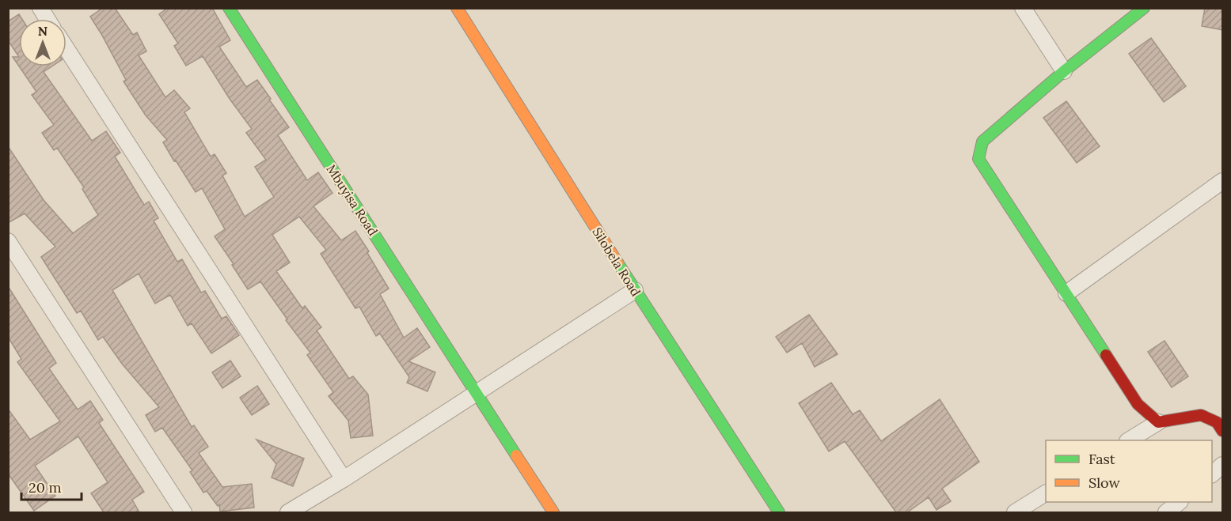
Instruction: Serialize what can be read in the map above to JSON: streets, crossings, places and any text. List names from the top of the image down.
{
  "streets": {
    "street": ["Mbuyisa Road", "Silobela Road"]
  },
  "legend": ["Fast", "Slow"],
  "scale_bar": "20 m",
  "north": "top"
}
